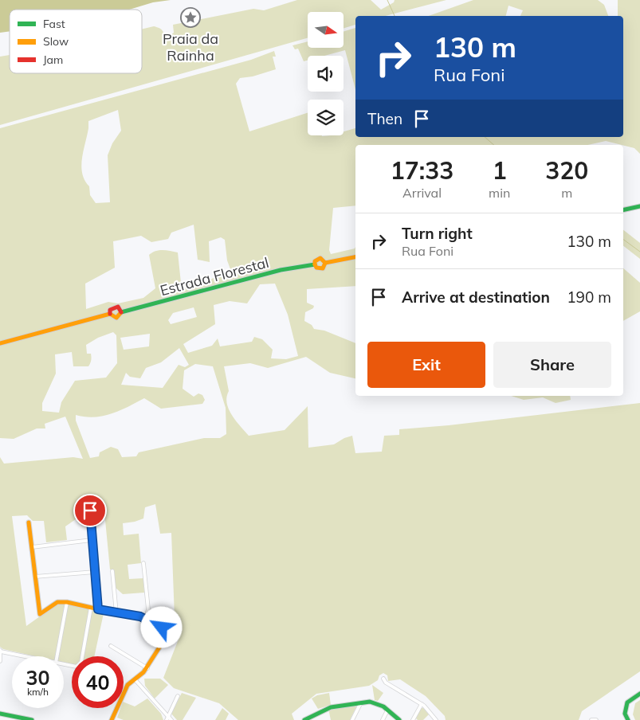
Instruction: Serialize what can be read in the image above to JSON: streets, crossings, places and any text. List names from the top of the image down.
{
  "streets": {
    "street": ["Estrada Florestal"]
  },
  "places": {
    "place": ["Praia da Rainha"]
  },
  "legend": ["Fast", "Slow", "Jam"],
  "north": "right",
  "page": {
    "turn": ["130 m", "Rua Foni"],
    "then": "Then",
    "eta": [
      "17:33",
      "Arrival",
      "1",
      "min",
      "320",
      "m"
    ],
    "list": [
      {
        "name": "Turn right",
        "note": "Rua Foni",
        "value": "130 m"
      },
      {
        "name": "Arrive at destination",
        "value": "190 m"
      }
    ],
    "buttons": ["Exit", "Share"],
    "speed": "30 km/h",
    "limit": "40"
  }
}
